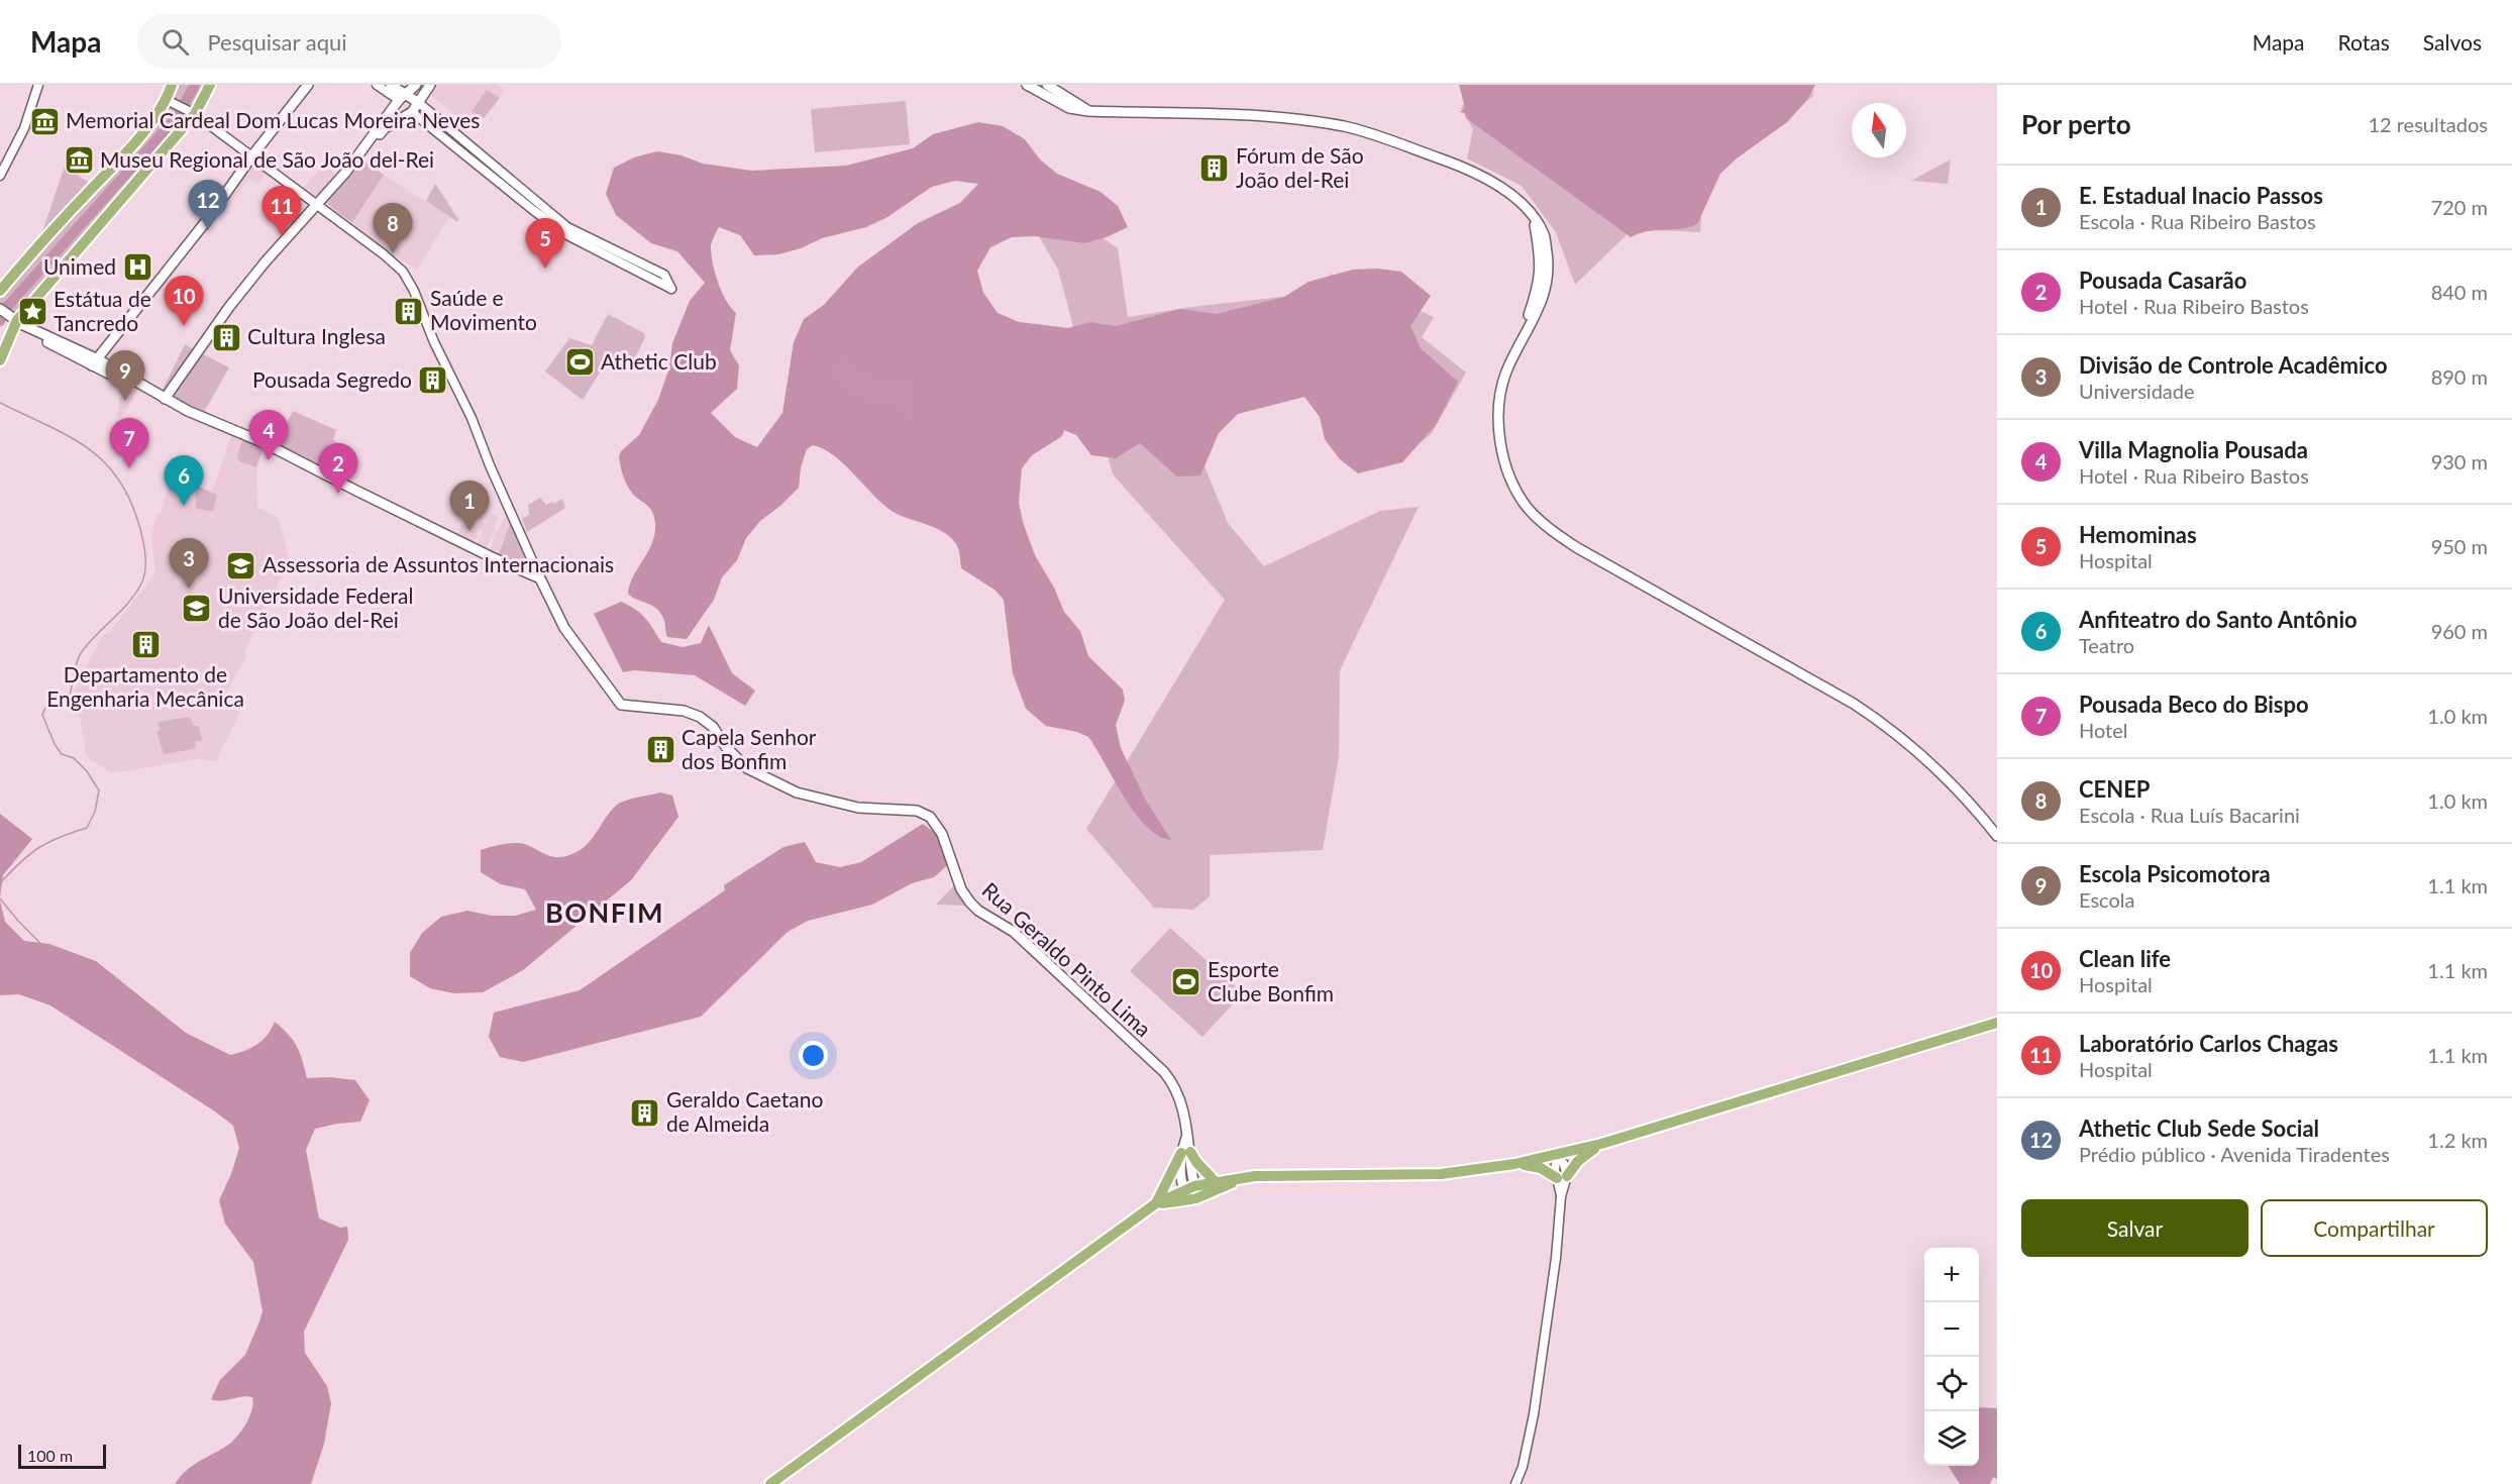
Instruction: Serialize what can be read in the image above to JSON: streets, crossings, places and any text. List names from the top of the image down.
{
  "streets": {
    "main road": ["Rua Geraldo Pinto Lima"]
  },
  "districts": ["BONFIM"],
  "places": {
    "museum": ["Memorial Cardeal Dom Lucas Moreira Neves", "Museu Regional de São João del-Rei"],
    "building": [
      "Fórum de São João del-Rei",
      "Saúde e Movimento",
      "Cultura Inglesa",
      "Pousada Segredo",
      "Departamento de Engenharia Mecânica",
      "Capela Senhor dos Bonfim",
      "Geraldo Caetano de Almeida"
    ],
    "hospital": ["Unimed"],
    "place": ["Estátua de Tancredo"],
    "sports": ["Athetic Club", "Esporte Clube Bonfim"],
    "school or university": ["Assessoria de Assuntos Internacionais", "Universidade Federal de São João del-Rei"]
  },
  "scale_bar": "100 m",
  "north": "top",
  "page": {
    "header": "Mapa",
    "search": "Pesquisar aqui",
    "nav": ["Mapa", "Rotas", "Salvos"],
    "heading": ["Por perto", "12 resultados"],
    "list": [
      {
        "mark": "1",
        "name": "E. Estadual Inacio Passos",
        "note": "Escola · Rua Ribeiro Bastos",
        "value": "720 m"
      },
      {
        "mark": "2",
        "name": "Pousada Casarão",
        "note": "Hotel · Rua Ribeiro Bastos",
        "value": "840 m"
      },
      {
        "mark": "3",
        "name": "Divisão de Controle Acadêmico",
        "note": "Universidade",
        "value": "890 m"
      },
      {
        "mark": "4",
        "name": "Villa Magnolia Pousada",
        "note": "Hotel · Rua Ribeiro Bastos",
        "value": "930 m"
      },
      {
        "mark": "5",
        "name": "Hemominas",
        "note": "Hospital",
        "value": "950 m"
      },
      {
        "mark": "6",
        "name": "Anfiteatro do Santo Antônio",
        "note": "Teatro",
        "value": "960 m"
      },
      {
        "mark": "7",
        "name": "Pousada Beco do Bispo",
        "note": "Hotel",
        "value": "1.0 km"
      },
      {
        "mark": "8",
        "name": "CENEP",
        "note": "Escola · Rua Luís Bacarini",
        "value": "1.0 km"
      },
      {
        "mark": "9",
        "name": "Escola Psicomotora",
        "note": "Escola",
        "value": "1.1 km"
      },
      {
        "mark": "10",
        "name": "Clean life",
        "note": "Hospital",
        "value": "1.1 km"
      },
      {
        "mark": "11",
        "name": "Laboratório Carlos Chagas",
        "note": "Hospital",
        "value": "1.1 km"
      },
      {
        "mark": "12",
        "name": "Athetic Club Sede Social",
        "note": "Prédio público · Avenida Tiradentes",
        "value": "1.2 km"
      }
    ],
    "pins": [
      "12",
      "11",
      "8",
      "5",
      "10",
      "9",
      "4",
      "7",
      "2",
      "6",
      "1",
      "3"
    ],
    "buttons": ["Salvar", "Compartilhar"],
    "map_buttons": ["+", "−"],
    "scale": "100 m"
  }
}
